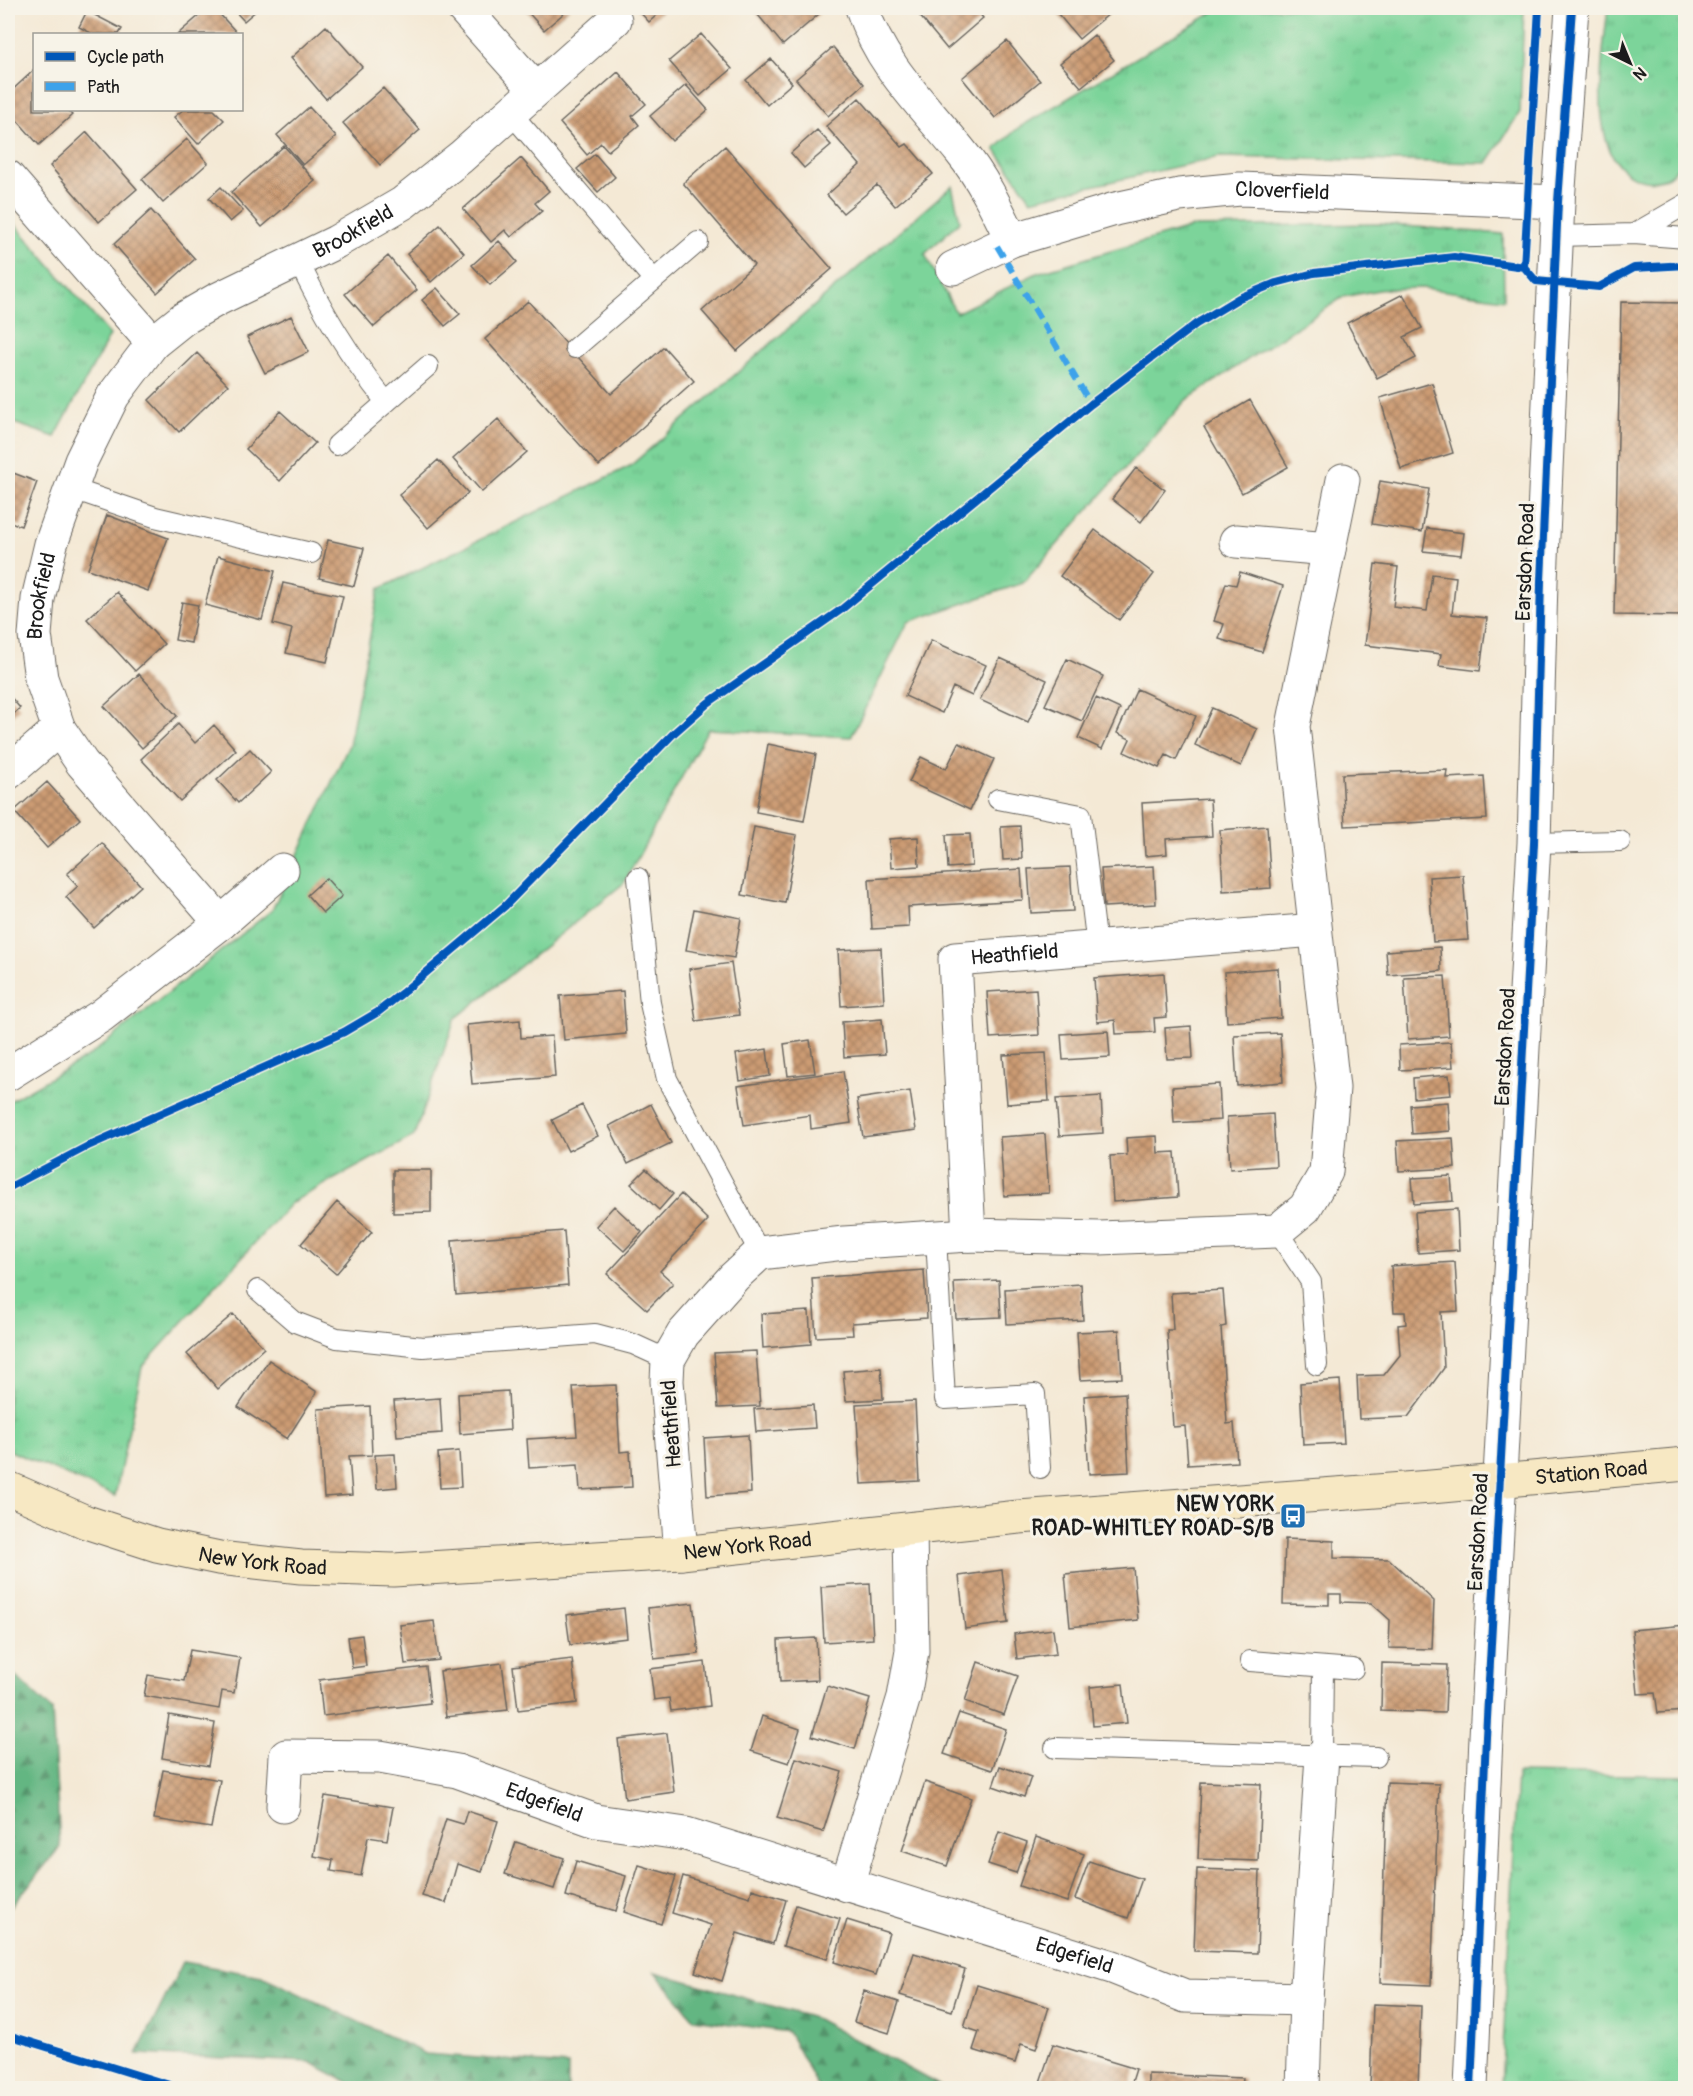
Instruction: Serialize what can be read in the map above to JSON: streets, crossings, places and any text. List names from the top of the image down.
{
  "streets": {
    "main road": ["Station Road", "New York Road"],
    "street": [
      "Cloverfield",
      "Brookfield",
      "Earsdon Road",
      "Heathfield",
      "Edgefield"
    ]
  },
  "crossings": [
    ["Cloverfield", "Earsdon Road"],
    ["Earsdon Road", "Station Road"],
    ["Earsdon Road", "New York Road"],
    ["Heathfield", "New York Road"],
    ["Station Road", "New York Road"]
  ],
  "places": {
    "bus stop": ["NEW YORK ROAD-WHITLEY ROAD-S/B"]
  },
  "legend": ["Cycle path", "Path"],
  "north": "bottom right"
}
